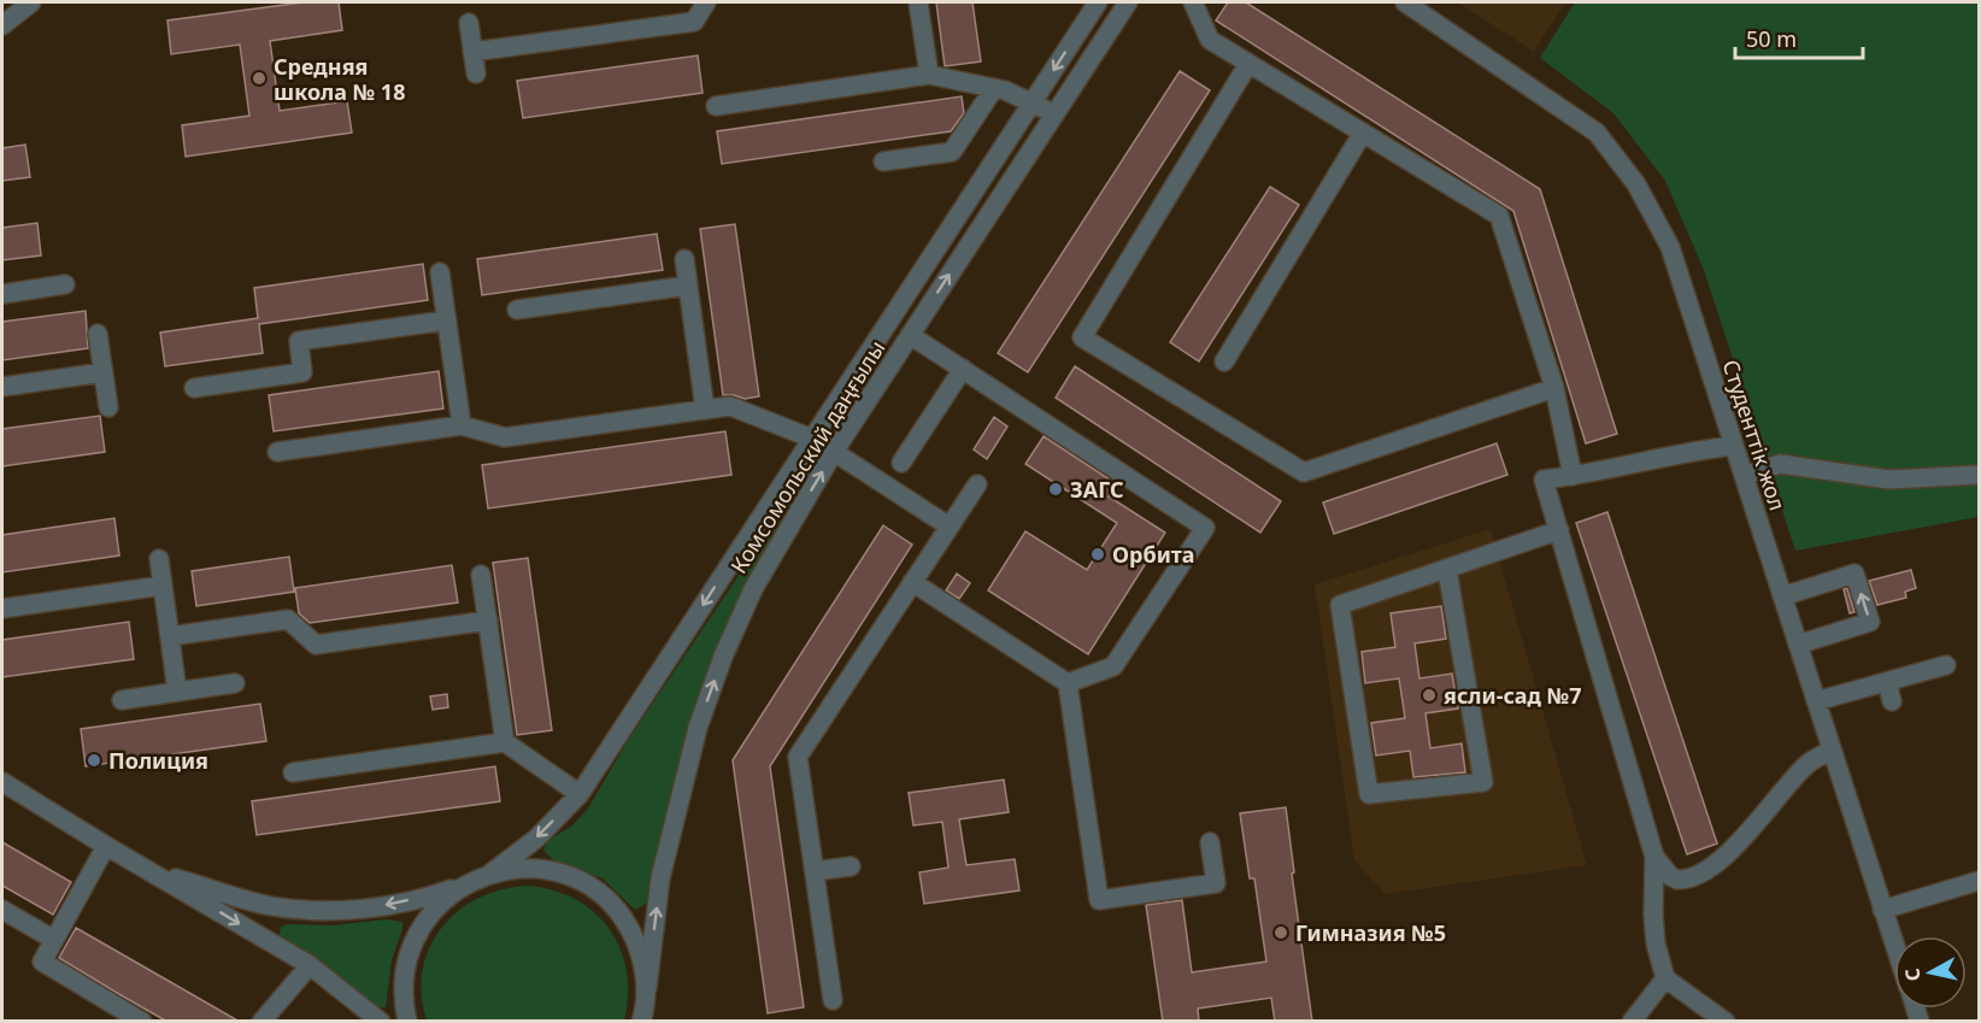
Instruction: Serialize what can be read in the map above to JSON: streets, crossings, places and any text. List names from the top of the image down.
{
  "streets": {
    "street": ["Студенттік жол", "Комсомольский даңғылы"]
  },
  "places": [
    "Средняя школа № 18",
    "ЗАГС",
    "Орбита",
    "ясли-сад №7",
    "Полиция",
    "Гимназия №5"
  ],
  "scale_bar": "50 m",
  "north": "left"
}
